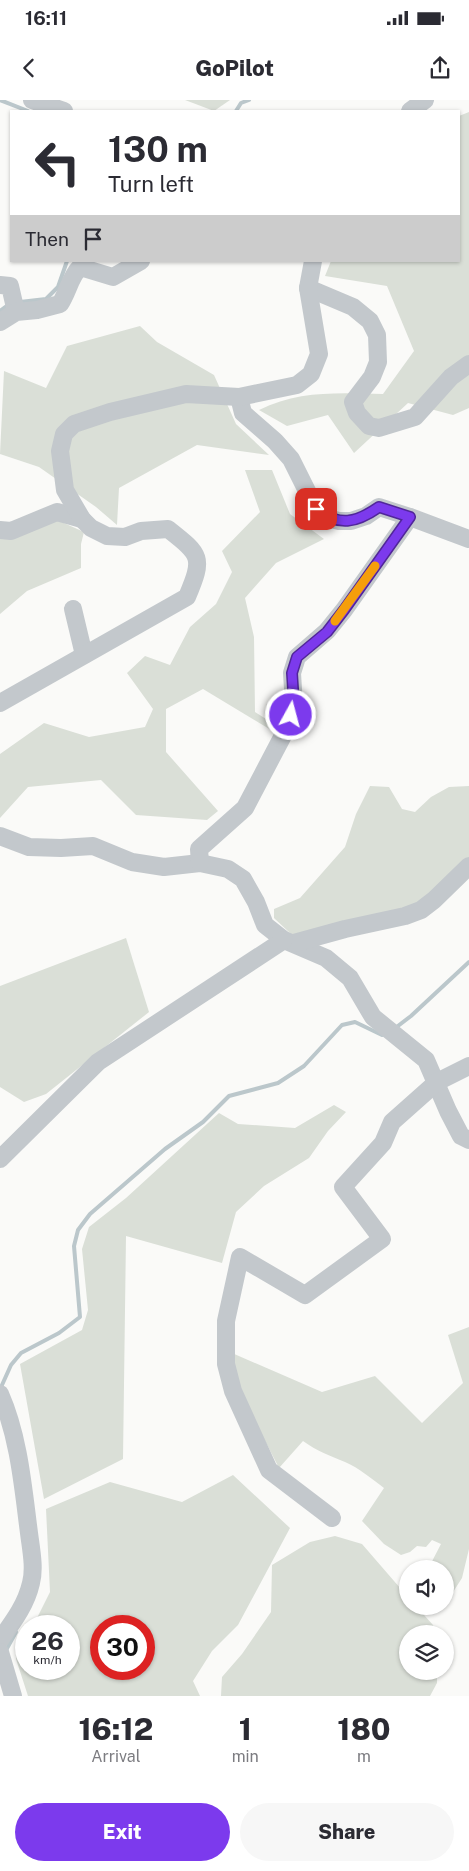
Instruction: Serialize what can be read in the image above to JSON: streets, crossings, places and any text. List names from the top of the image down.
{
  "page": {
    "status": "16:11",
    "header": "GoPilot",
    "turn": ["130 m", "Turn left"],
    "then": "Then",
    "speed": "26 km/h",
    "limit": "30",
    "eta": [
      "16:12",
      "Arrival",
      "1",
      "min",
      "180",
      "m"
    ],
    "buttons": ["Exit", "Share"]
  }
}
